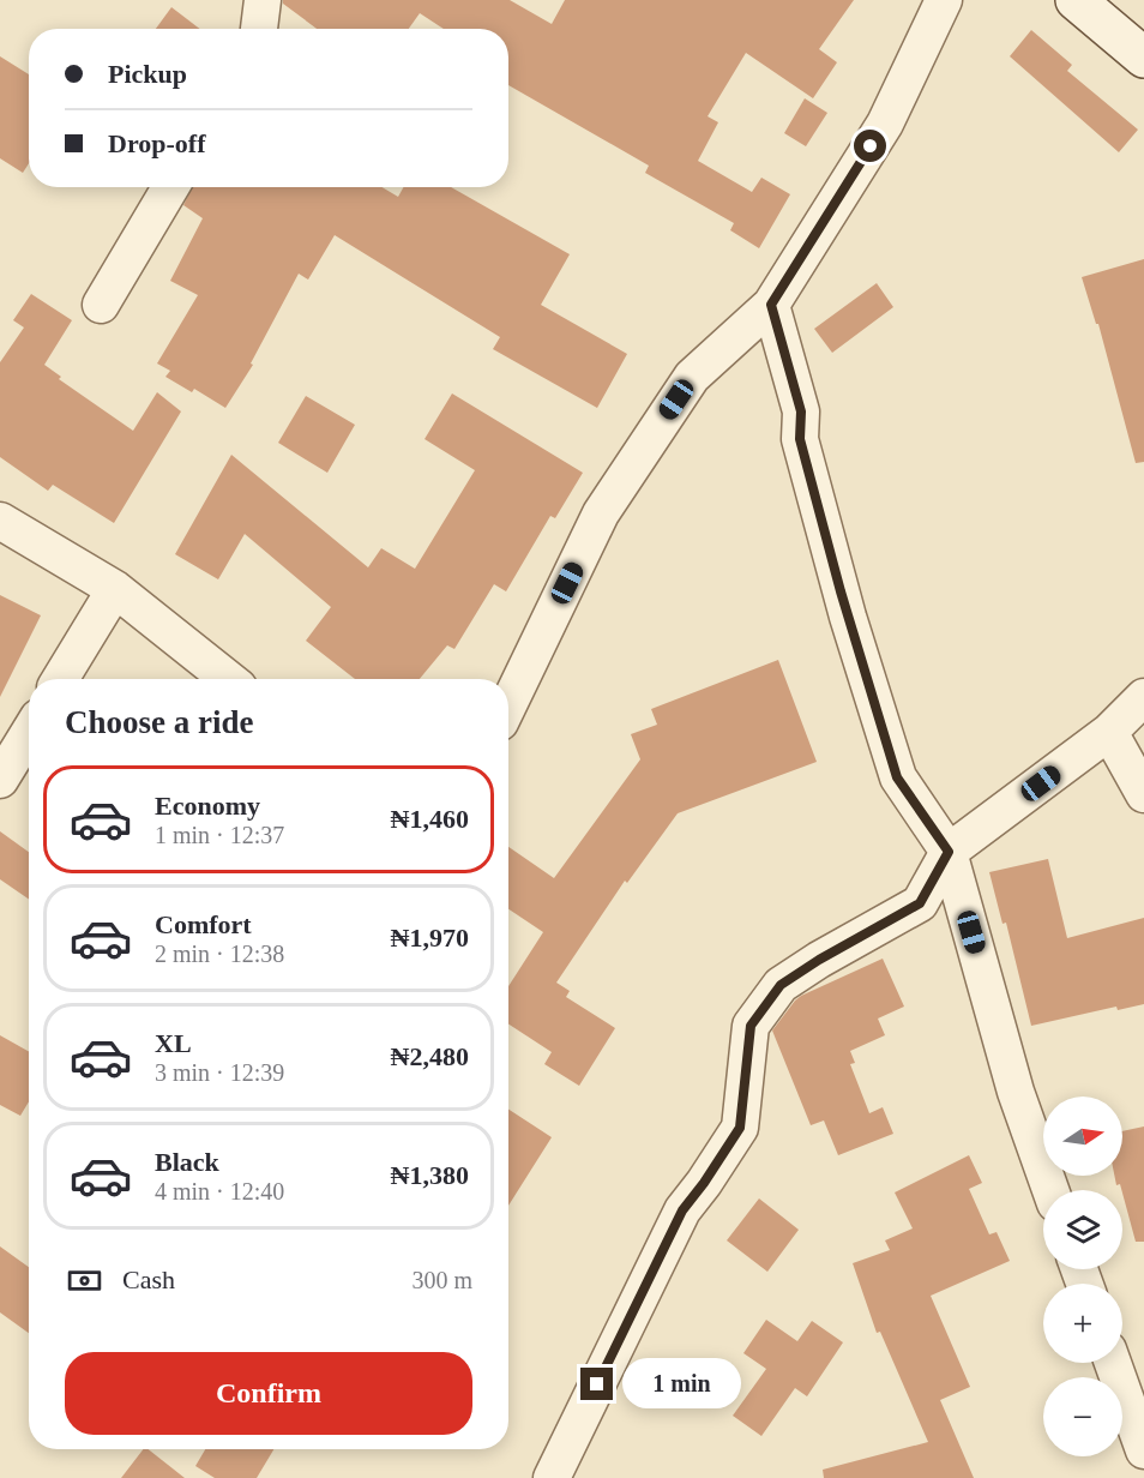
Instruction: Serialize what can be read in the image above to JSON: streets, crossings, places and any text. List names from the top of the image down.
{
  "north": "right",
  "page": {
    "banner": ["Pickup", "Drop-off"],
    "heading": "Choose a ride",
    "list": [
      {
        "name": "Economy",
        "note": "1 min · 12:37",
        "value": "₦1,460"
      },
      {
        "name": "Comfort",
        "note": "2 min · 12:38",
        "value": "₦1,970"
      },
      {
        "name": "XL",
        "note": "3 min · 12:39",
        "value": "₦2,480"
      },
      {
        "name": "Black",
        "note": "4 min · 12:40",
        "value": "₦1,380"
      }
    ],
    "map_buttons": ["+", "−"],
    "pay": ["Cash", "300 m"],
    "buttons": "Confirm",
    "bubble": "1 min"
  }
}
